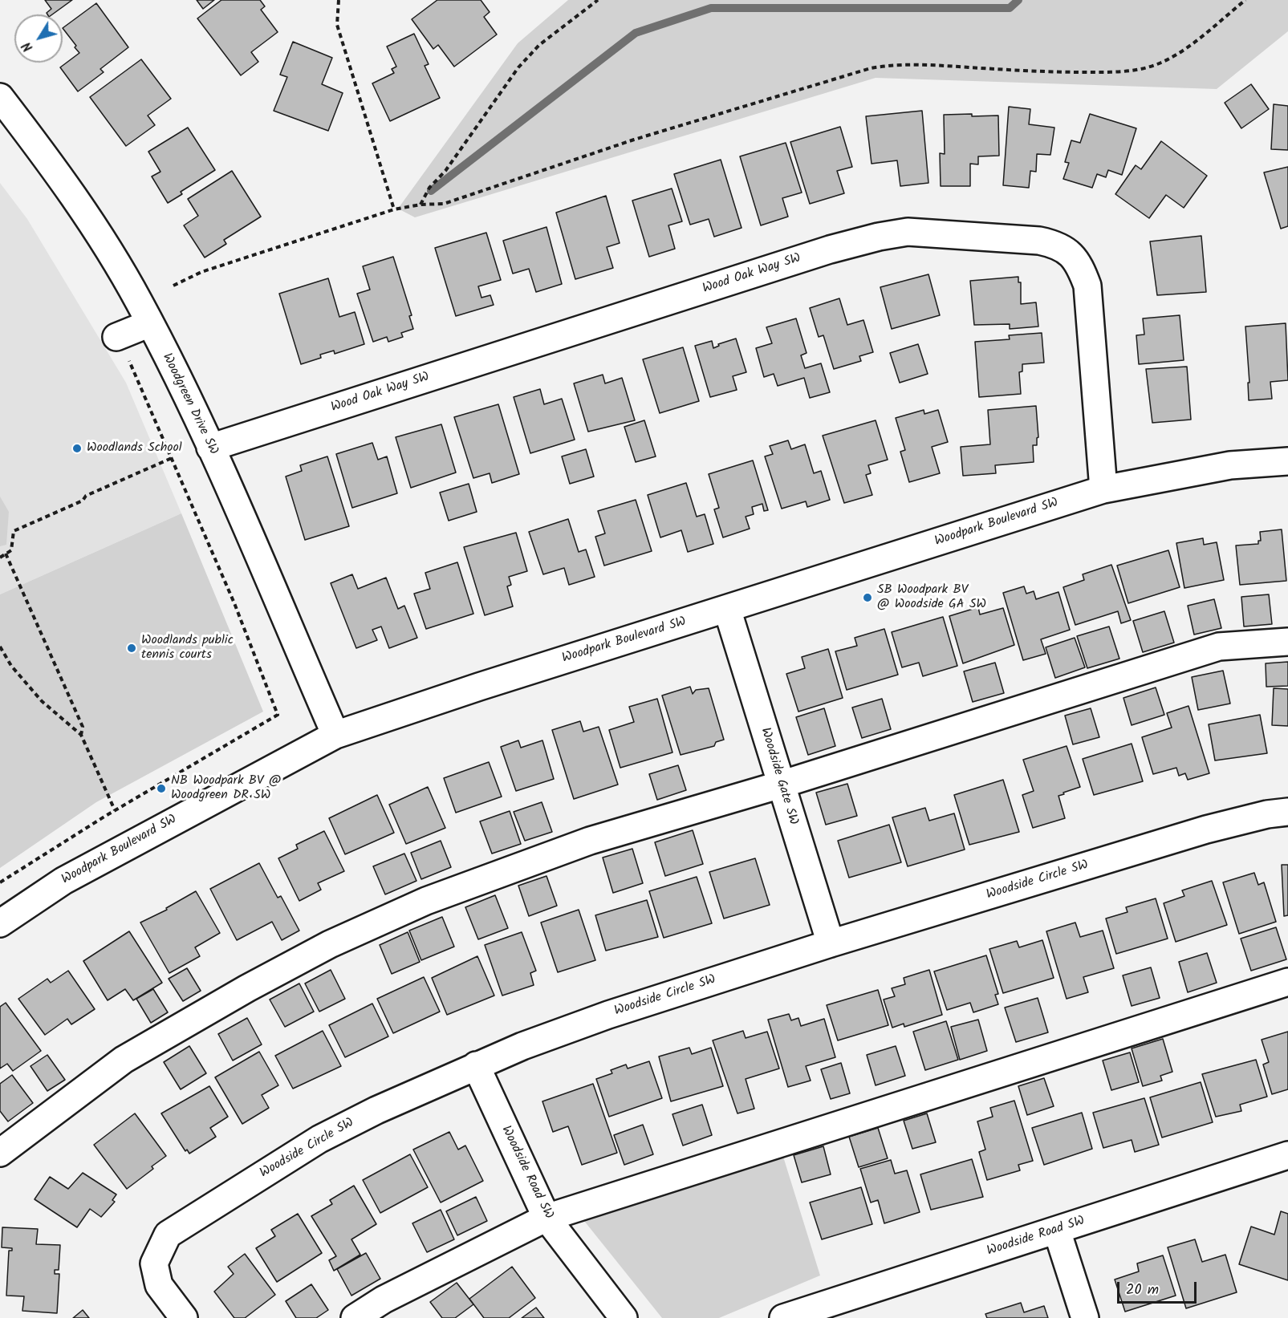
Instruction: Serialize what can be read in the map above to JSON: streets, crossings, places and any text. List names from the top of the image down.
{
  "streets": {
    "street": [
      "Wood Oak Way SW",
      "Woodgreen Drive SW",
      "Woodpark Boulevard SW",
      "Woodside Gate SW",
      "Woodside Circle SW",
      "Woodside Road SW"
    ]
  },
  "crossings": [
    ["Wood Oak Way SW", "Woodgreen Drive SW"],
    ["Wood Oak Way SW", "Woodpark Boulevard SW"],
    ["Woodgreen Drive SW", "Woodpark Boulevard SW"],
    ["Woodpark Boulevard SW", "Woodside Gate SW"],
    ["Woodside Gate SW", "Woodside Circle SW"],
    ["Woodside Circle SW", "Woodside Road SW"]
  ],
  "places": [
    "Woodlands School",
    "SB Woodpark BV @ Woodside GA SW",
    "Woodlands public tennis courts",
    "NB Woodpark BV @ Woodgreen DR SW"
  ],
  "scale_bar": "20 m",
  "north": "bottom left"
}
